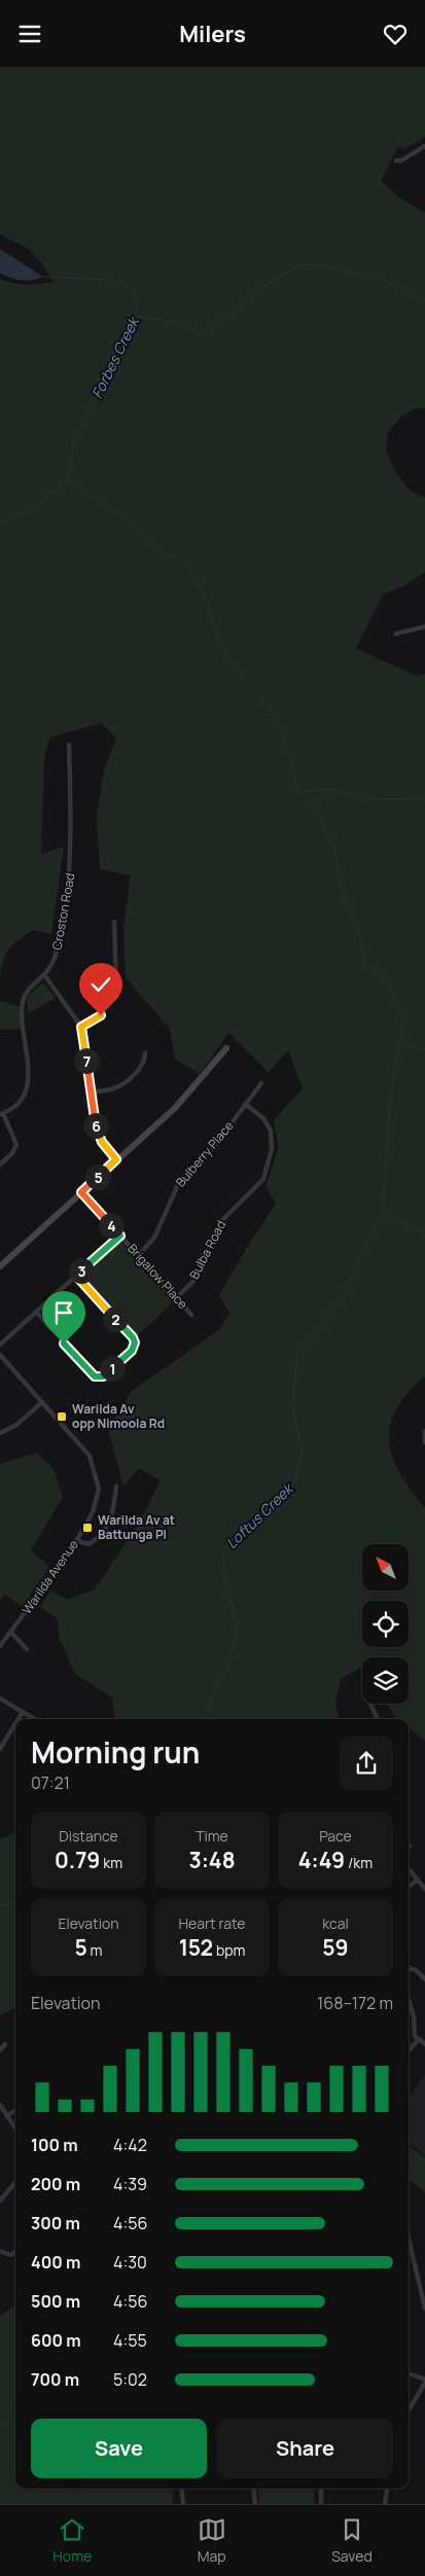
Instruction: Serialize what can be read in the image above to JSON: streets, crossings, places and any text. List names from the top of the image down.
{
  "streets": {
    "street": [
      "Croston Road",
      "Bulberry Place",
      "Bulba Road",
      "Brigalow Place",
      "Warilda Avenue"
    ]
  },
  "crossings": [
    ["Bulberry Place", "Bulba Road"],
    ["Bulberry Place", "Brigalow Place"],
    ["Bulba Road", "Brigalow Place"]
  ],
  "water": ["Forbes Creek", "Loftus Creek"],
  "places": {
    "transit": ["Warilda Av opp Nimoola Rd", "Warilda Av at Battunga Pl"]
  },
  "north": "top left",
  "page": {
    "header": "Milers",
    "pins": [
      "7",
      "6",
      "5",
      "4",
      "3",
      "2",
      "1"
    ],
    "heading": ["Morning run", "07:21"],
    "stats": [
      ["Distance", "0.79 km"],
      ["Time", "3:48"],
      ["Pace", "4:49 /km"],
      ["Elevation", "5 m"],
      ["Heart rate", "152 bpm"],
      ["kcal", "59"]
    ],
    "chart": ["Elevation", "168–172 m"],
    "list": [
      {
        "name": "100 m",
        "note": "4:42"
      },
      {
        "name": "200 m",
        "note": "4:39"
      },
      {
        "name": "300 m",
        "note": "4:56"
      },
      {
        "name": "400 m",
        "note": "4:30"
      },
      {
        "name": "500 m",
        "note": "4:56"
      },
      {
        "name": "600 m",
        "note": "4:55"
      },
      {
        "name": "700 m",
        "note": "5:02"
      }
    ],
    "buttons": ["Save", "Share"],
    "tabs": ["Home", "Map", "Saved"]
  }
}
